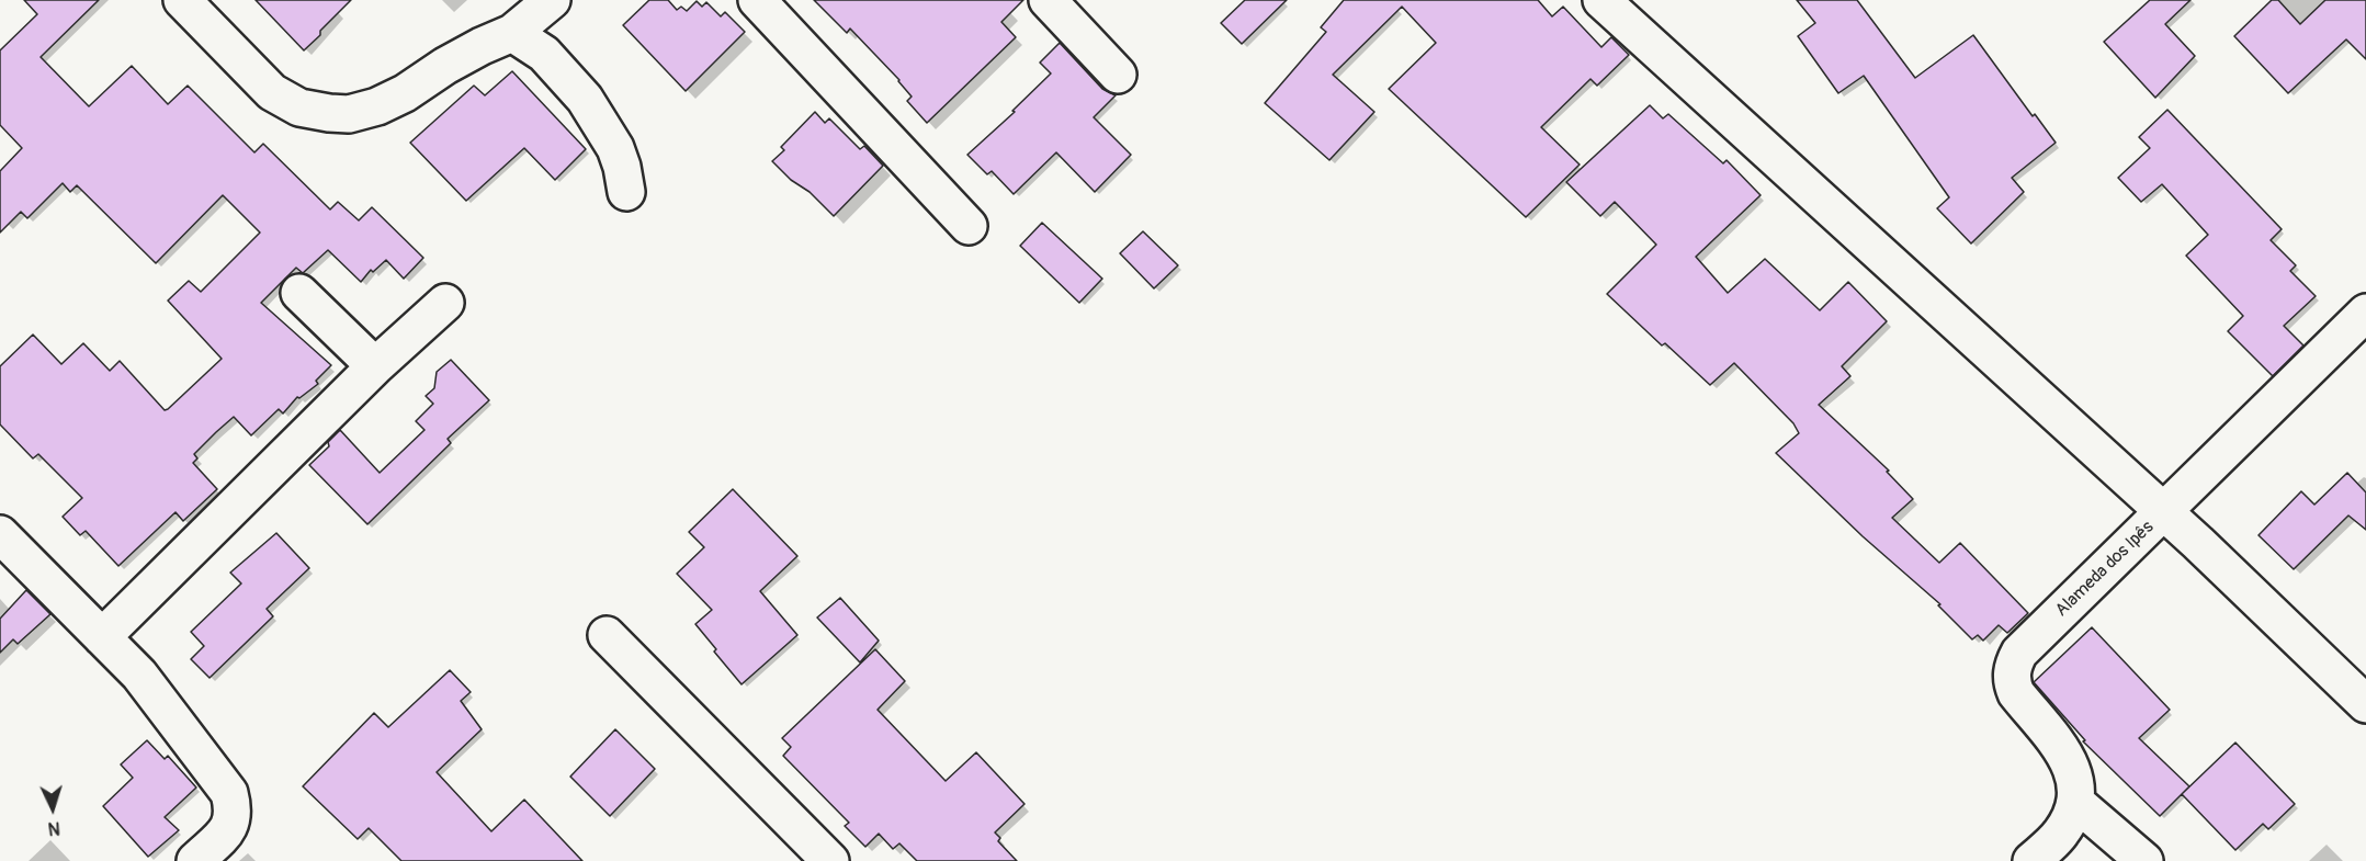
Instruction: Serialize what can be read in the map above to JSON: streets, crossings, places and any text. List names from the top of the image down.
{
  "streets": {
    "street": ["Alameda dos Ipês"]
  },
  "north": "bottom"
}
